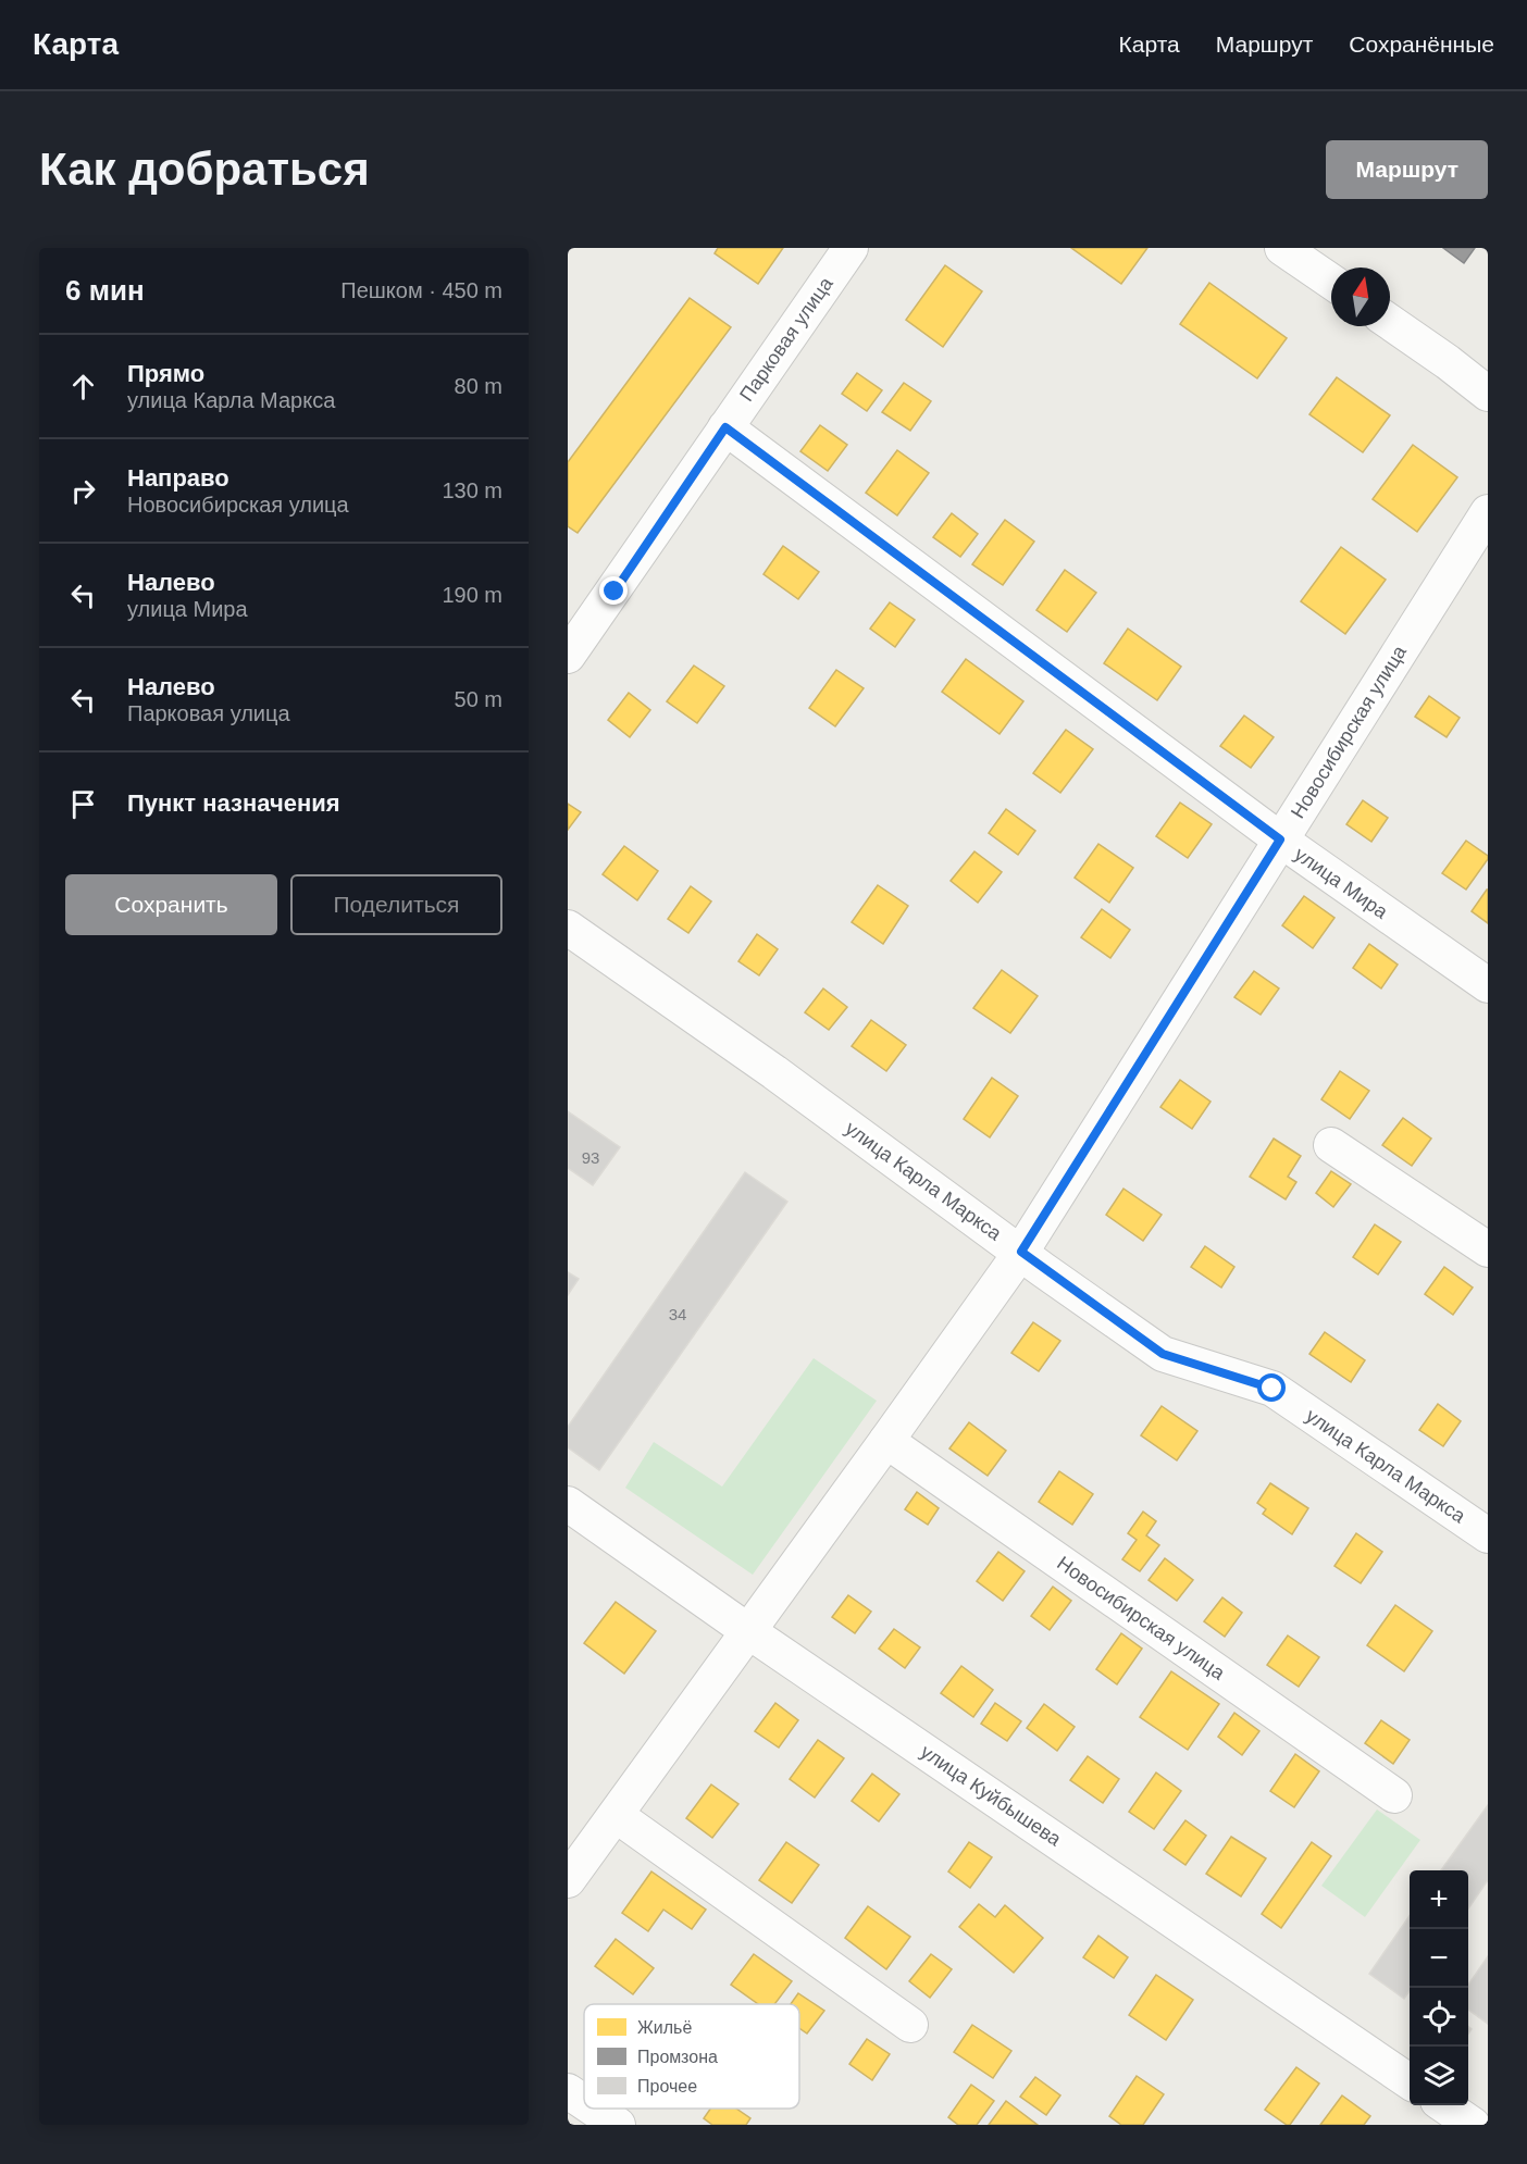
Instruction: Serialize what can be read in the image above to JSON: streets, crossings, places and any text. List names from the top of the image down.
{
  "streets": {
    "street": [
      "Парковая улица",
      "Новосибирская улица",
      "улица Мира",
      "улица Карла Маркса",
      "улица Куйбышева"
    ]
  },
  "crossings": [
    ["Парковая улица", "улица Мира"],
    ["Новосибирская улица", "улица Мира"],
    ["Новосибирская улица", "улица Карла Маркса"],
    ["Новосибирская улица", "улица Куйбышева"]
  ],
  "house_numbers": ["93", "34"],
  "legend": ["Жильё", "Промзона", "Прочее"],
  "north": "top",
  "page": {
    "header": "Карта",
    "nav": ["Карта", "Маршрут", "Сохранённые"],
    "buttons": [
      "Маршрут",
      ["Сохранить", "Поделиться"]
    ],
    "title": "Как добраться",
    "heading": ["6 мин", "Пешком · 450 m"],
    "list": [
      ["Прямо", "улица Карла Маркса", "80 m"],
      ["Направо", "Новосибирская улица", "130 m"],
      ["Налево", "улица Мира", "190 m"],
      ["Налево", "Парковая улица", "50 m"],
      "Пункт назначения"
    ],
    "map_buttons": ["+", "−"]
  }
}
